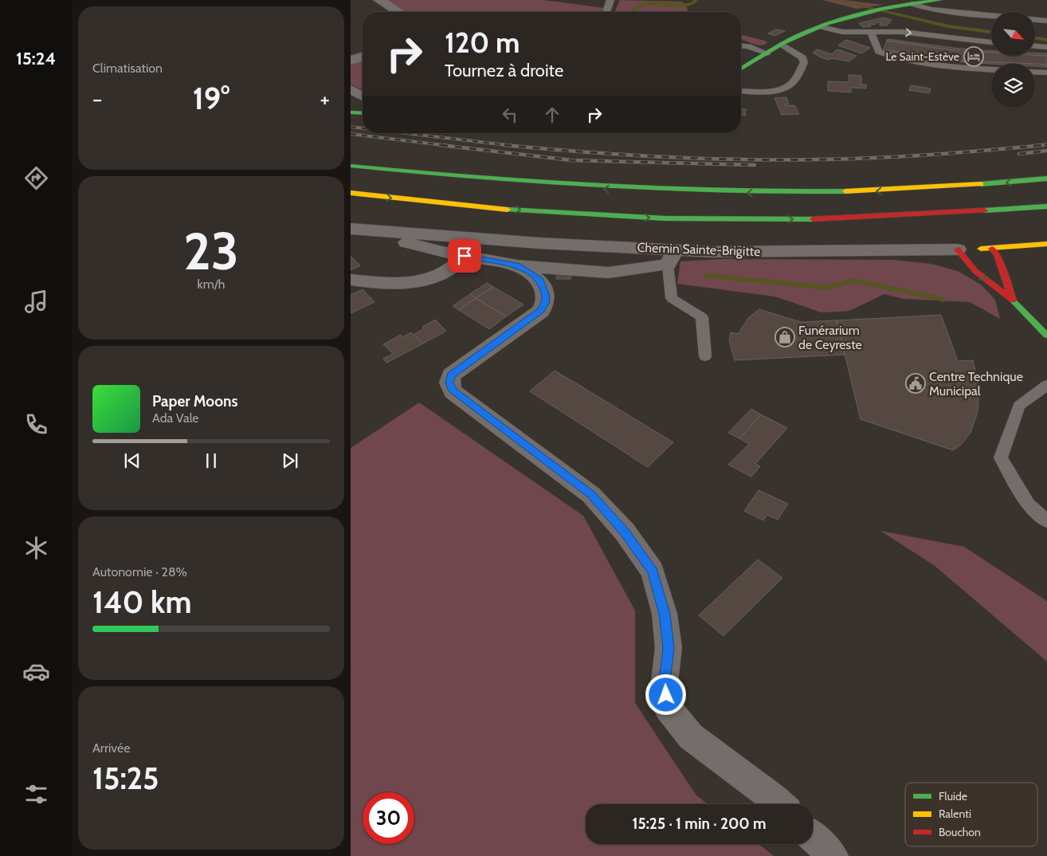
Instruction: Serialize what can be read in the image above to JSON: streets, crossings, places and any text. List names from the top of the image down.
{
  "streets": {
    "main road": ["Chemin Sainte-Brigitte"]
  },
  "places": {
    "hotel": ["Le Saint-Estève"],
    "shop": ["Funérarium de Ceyreste"],
    "public building": ["Centre Technique Municipal"]
  },
  "legend": ["Fluide", "Ralenti", "Bouchon"],
  "north": "bottom right",
  "page": {
    "tabs": "15:24",
    "tile": [
      "Climatisation",
      ["23", "km/h"],
      ["Autonomie · 28%", "140 km"],
      ["Arrivée", "15:25"]
    ],
    "turn": ["120 m", "Tournez à droite"],
    "heat": ["−", "19°", "+"],
    "song": ["Paper Moons", "Ada Vale"],
    "limit": "30",
    "trip": "15:25 · 1 min · 200 m"
  }
}
